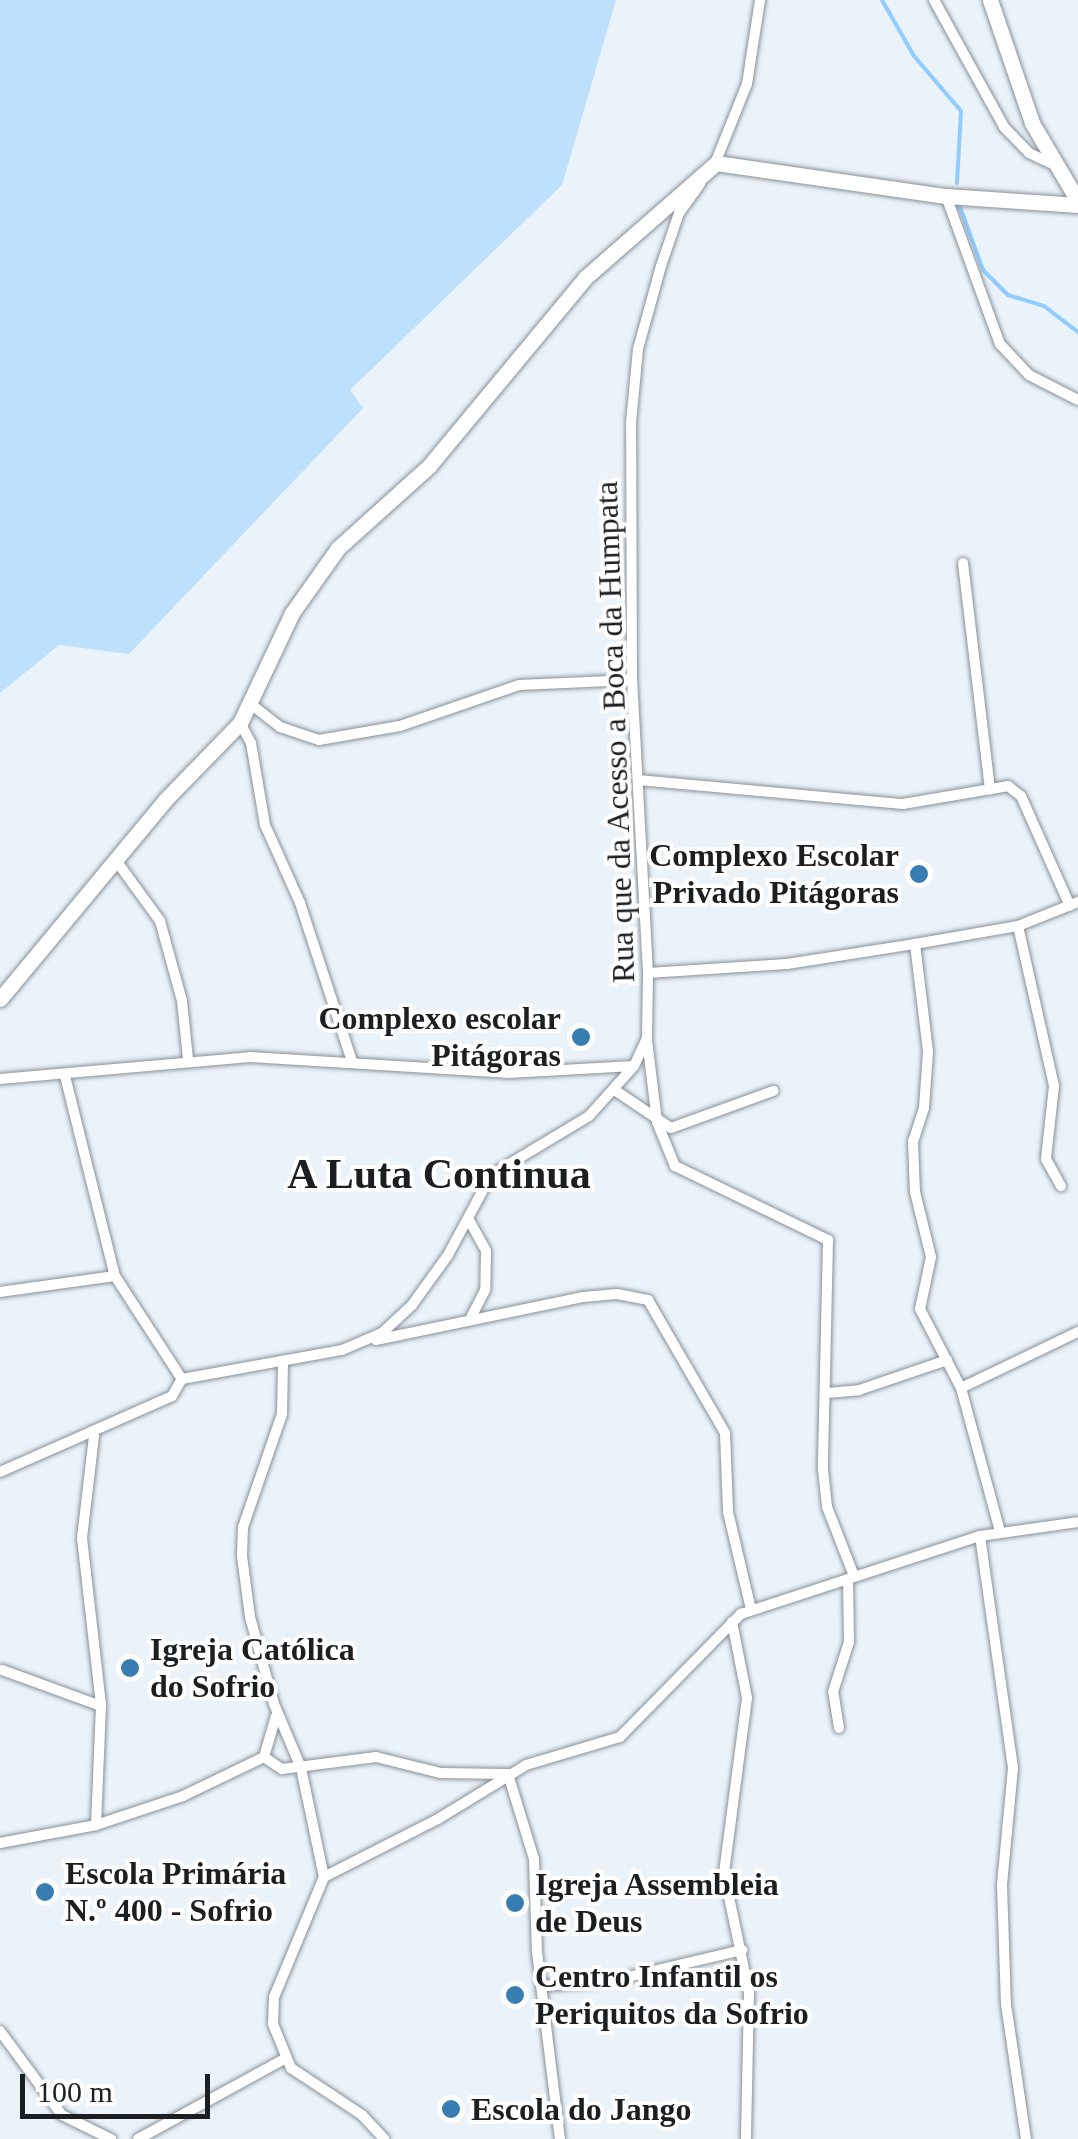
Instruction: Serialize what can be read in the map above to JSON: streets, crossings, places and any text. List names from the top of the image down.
{
  "streets": {
    "street": ["Rua que da Acesso a Boca da Humpata"]
  },
  "districts": ["A Luta Continua"],
  "places": [
    "Complexo Escolar Privado Pitágoras",
    "Complexo escolar Pitágoras",
    "Igreja Católica do Sofrio",
    "Escola Primária N.º 400 - Sofrio",
    "Igreja Assembleia de Deus",
    "Centro Infantil os Periquitos da Sofrio",
    "Escola do Jango"
  ],
  "scale_bar": "100 m"
}
